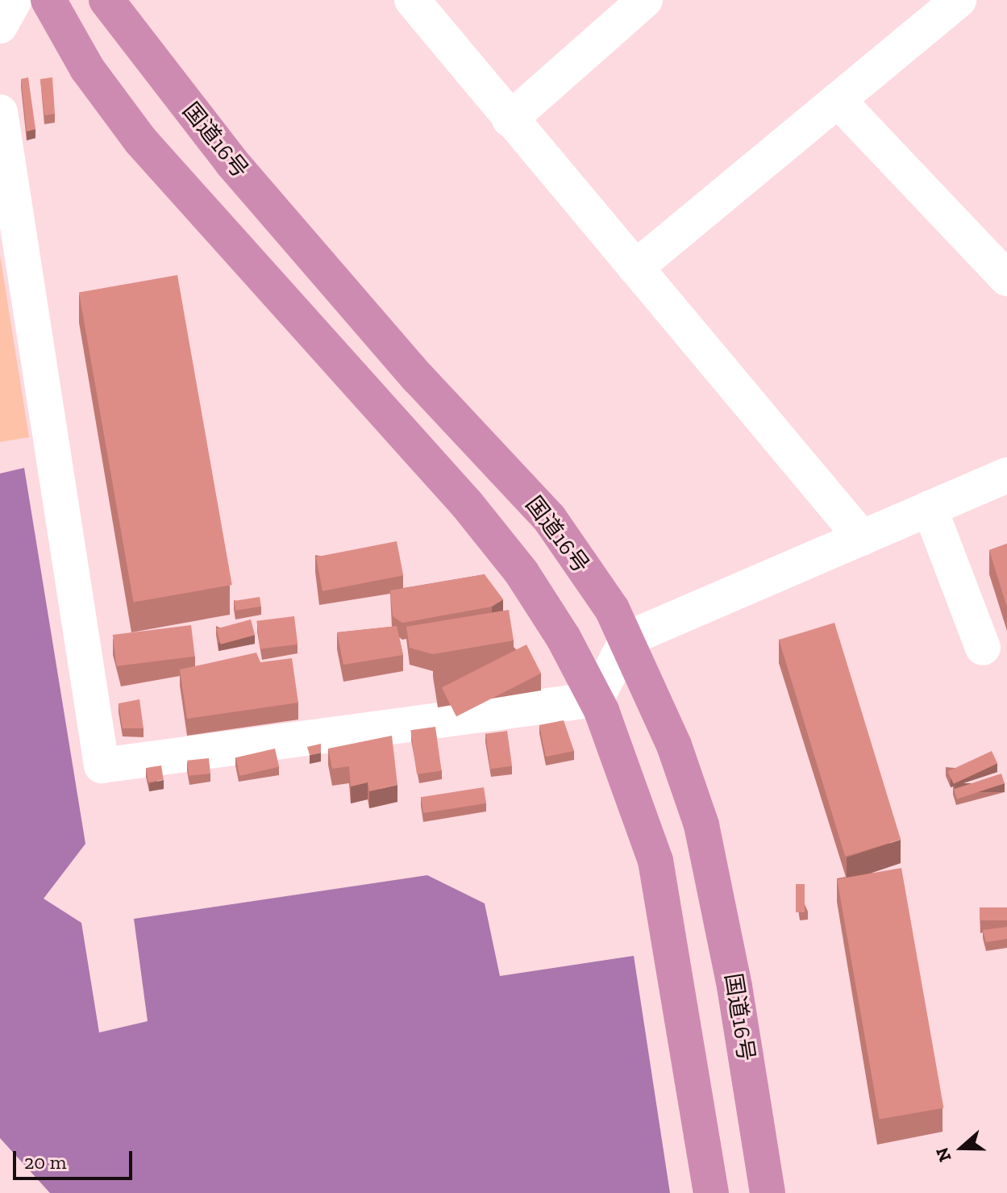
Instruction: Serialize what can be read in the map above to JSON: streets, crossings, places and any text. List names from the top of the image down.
{
  "streets": {
    "highway": ["国道16号"]
  },
  "scale_bar": "20 m",
  "north": "left"
}
